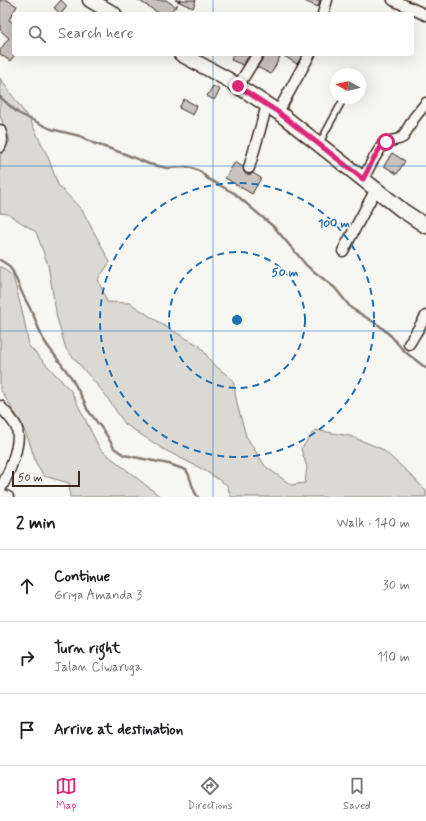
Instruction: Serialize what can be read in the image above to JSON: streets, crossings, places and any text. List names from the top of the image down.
{
  "scale_bar": "50 m",
  "north": "left",
  "page": {
    "search": "Search here",
    "scale": "50 m",
    "heading": ["2 min", "Walk · 140 m"],
    "list": [
      ["Continue", "Griya Amanda 3", "30 m"],
      ["Turn right", "Jalan Ciwaruga", "110 m"],
      "Arrive at destination"
    ],
    "nav": ["Map", "Directions", "Saved"]
  },
  "rings": ["100 m", "50 m"]
}
